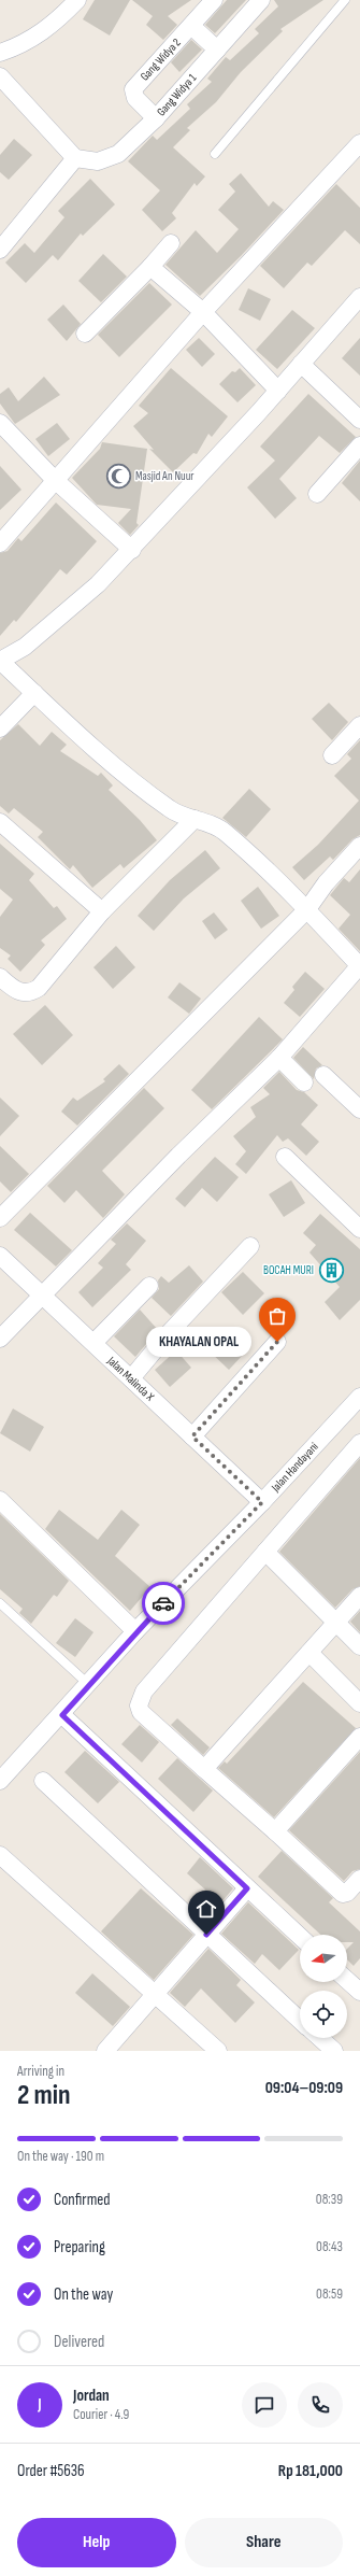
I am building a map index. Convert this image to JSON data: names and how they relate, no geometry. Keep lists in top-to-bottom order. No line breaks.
{"streets":{"street":["Gang Widya 2","Gang Widya 1","Jalan Malinda X","Jalan Handayani"]},"crossings":[["Gang Widya 2","Gang Widya 1"],["Jalan Malinda X","Jalan Handayani"]],"places":{"mosque":["Masjid An Nuur"],"building":["BOCAH MURI"],"other":["KHAYALAN OPAL"]},"north":"left","page":{"bubble":"KHAYALAN OPAL","heading":["2 min","Arriving in","09:04–09:09"],"panel":["Jordan","Courier · 4.9","Order #5636","Rp 181,000"],"bar":"On the way · 190 m","list":[["Confirmed","08:39"],["Preparing","08:43"],["On the way","08:59"],"Delivered"],"round":"J","buttons":["Help","Share"]}}
